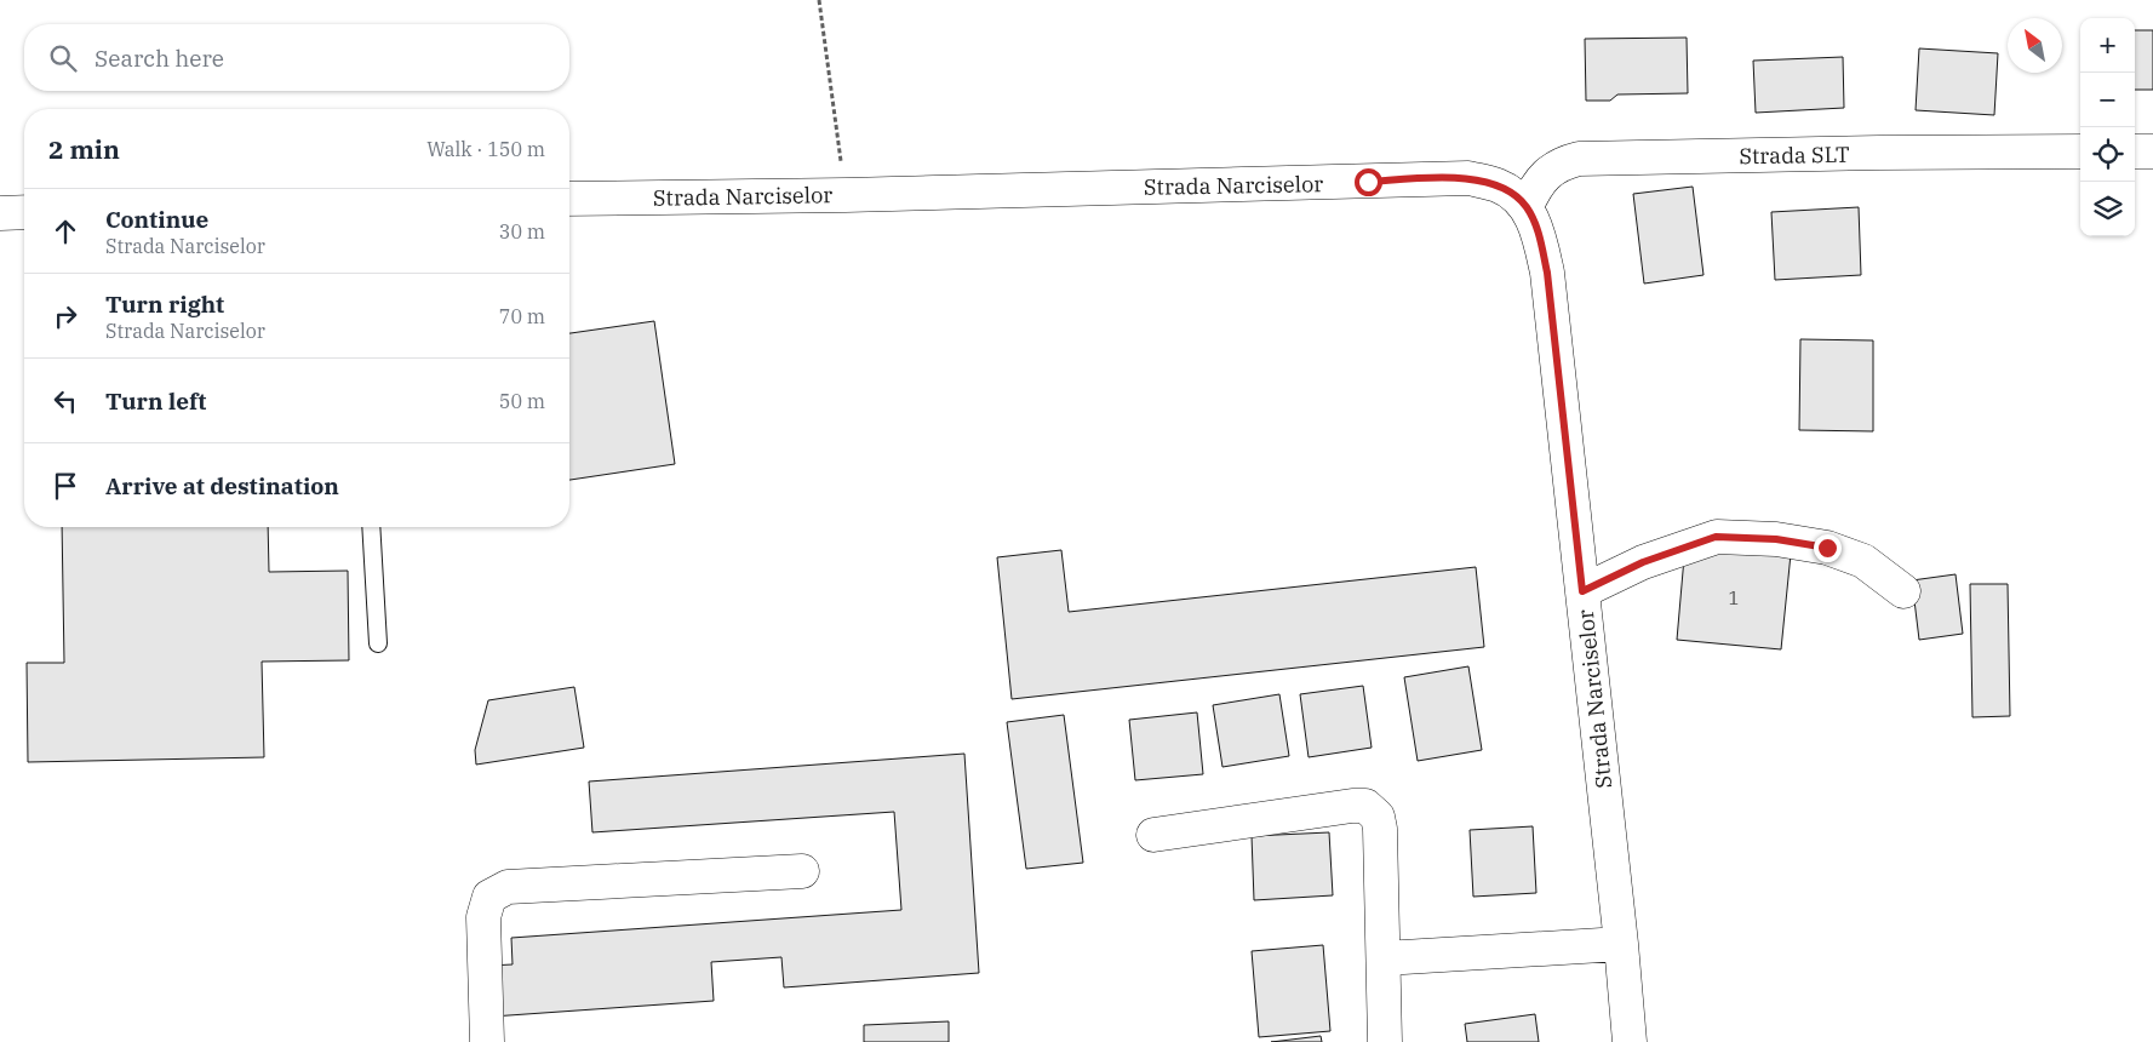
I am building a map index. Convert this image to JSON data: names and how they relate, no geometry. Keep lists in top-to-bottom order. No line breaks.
{"streets":{"street":["Strada SLT","Strada Narciselor"]},"crossings":[["Strada SLT","Strada Narciselor"]],"house_numbers":["1"],"north":"top left","page":{"map_buttons":["+","−"],"search":"Search here","heading":["2 min","Walk · 150 m"],"list":[["Continue","Strada Narciselor","30 m"],["Turn right","Strada Narciselor","70 m"],["Turn left","50 m"],"Arrive at destination"]}}
